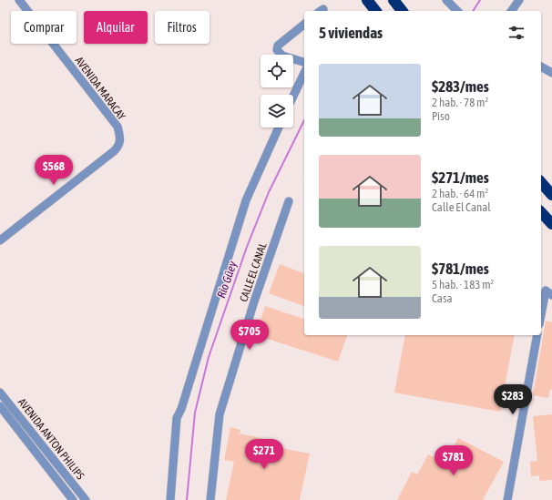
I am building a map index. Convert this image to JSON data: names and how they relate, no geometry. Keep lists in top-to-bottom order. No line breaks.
{"streets":{"street":["AVENIDA MARACAY","CALLE EL CANAL","AVENIDA ANTON PHILIPS"]},"water":["Río Güey"],"page":{"chip":["Comprar","Alquilar","Filtros"],"heading":"5 viviendas","list":[{"name":"$283/mes","note":"2 hab. · 78 m² · Piso"},{"name":"$271/mes","note":"2 hab. · 64 m² · Calle El Canal"},{"name":"$781/mes","note":"5 hab. · 183 m² · Casa"}],"price":["$568","$705","$283","$271","$781"]}}
